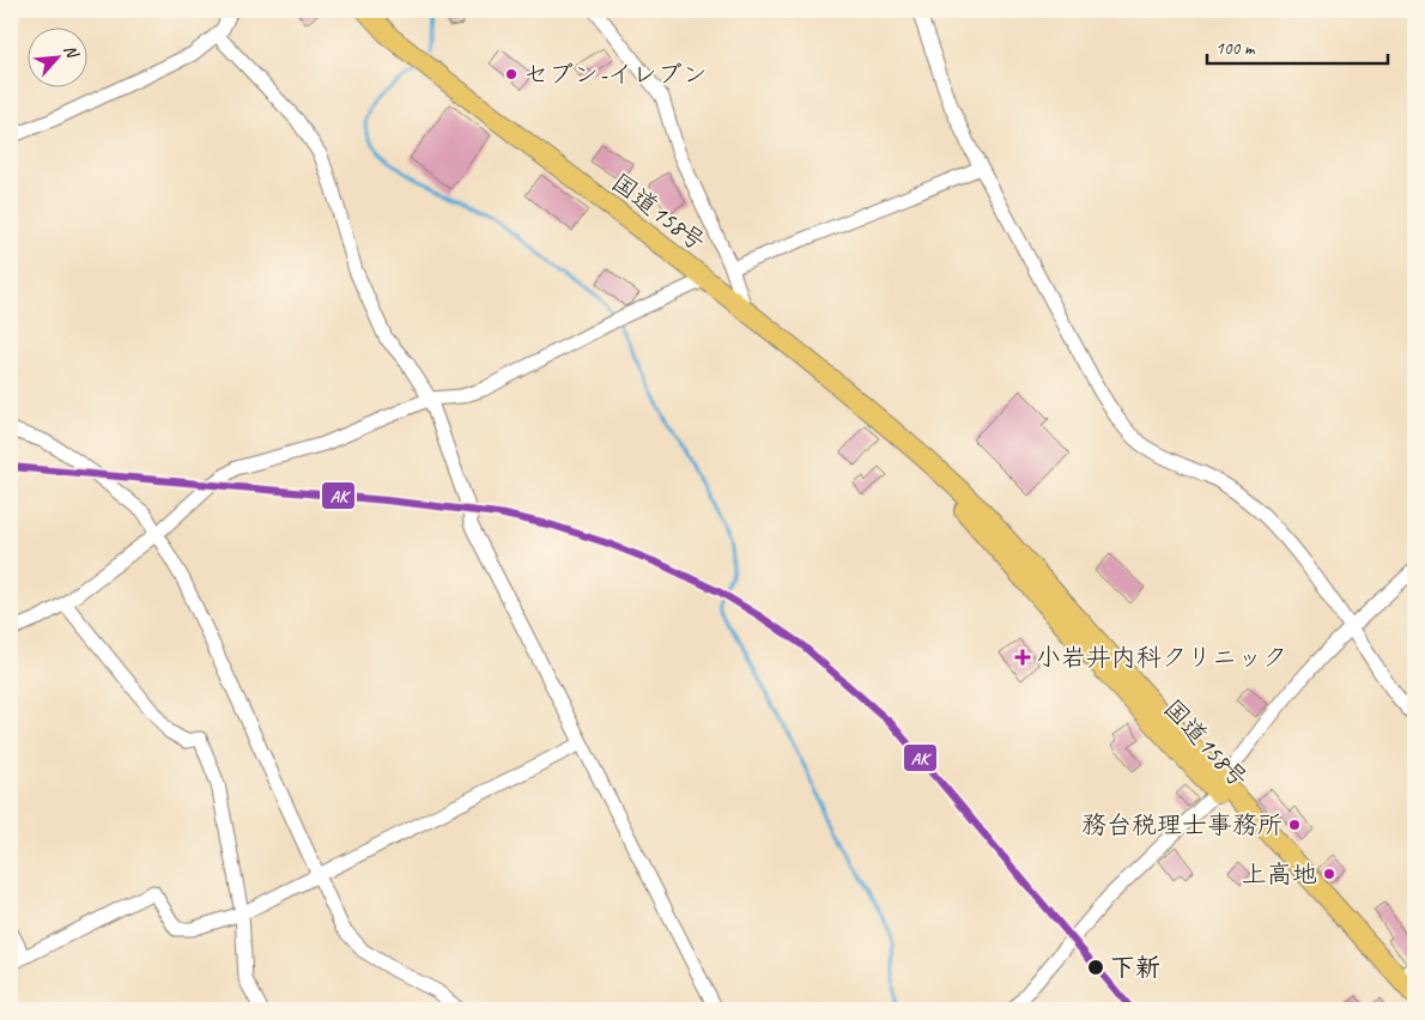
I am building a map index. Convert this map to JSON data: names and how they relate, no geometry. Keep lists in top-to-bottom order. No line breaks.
{"streets":{"highway":["国道158号"]},"places":{"other":["セブン-イレブン","務台税理士事務所","上高地","下新"],"health":["小岩井内科クリニック"]},"lines":["transit line AK"],"scale_bar":"100 m","north":"top right"}
